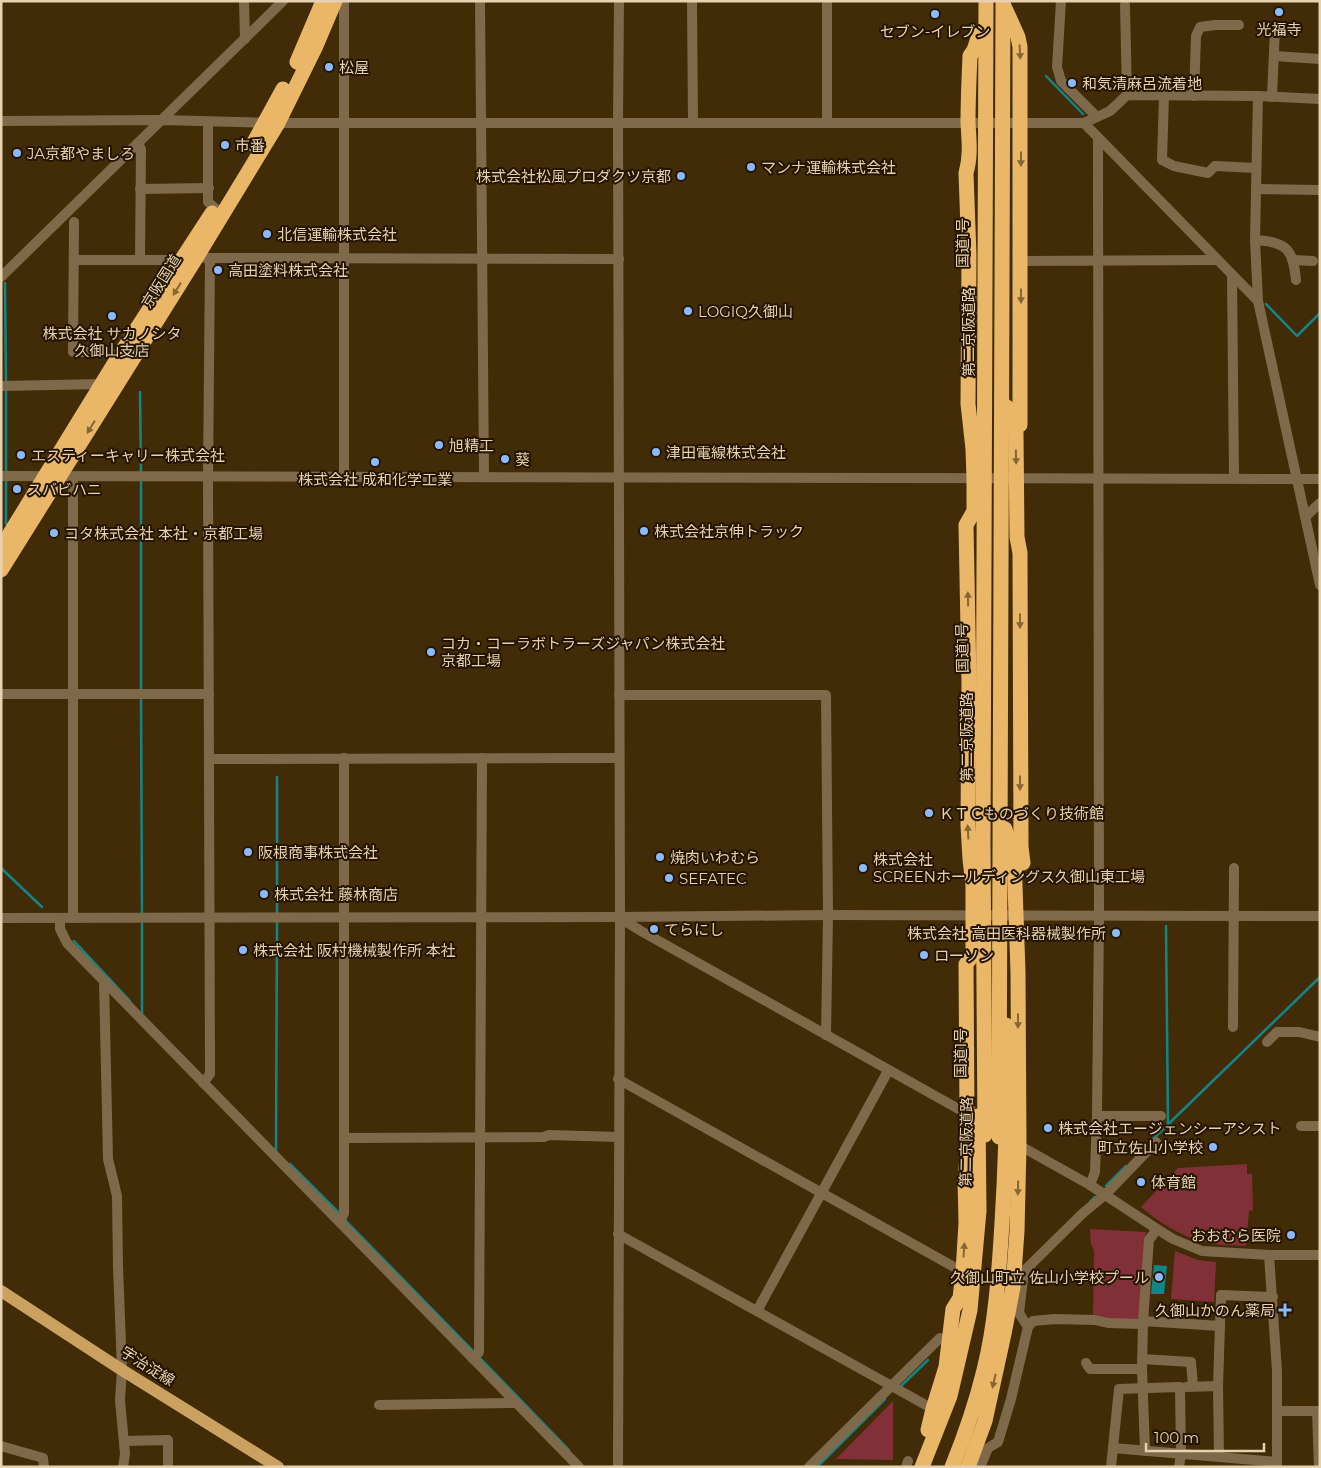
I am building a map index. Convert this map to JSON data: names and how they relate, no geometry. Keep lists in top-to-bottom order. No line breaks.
{"streets":{"highway":["国道1号","京阪国道","第二京阪道路"],"main road":["宇治淀線"]},"places":{"other":["光福寺","セブン-イレブン","松屋","和気清麻呂流着地","市番","JA京都やましろ","マンナ運輸株式会社","株式会社松風プロダクツ京都","北信運輸株式会社","高田塗料株式会社","LOGIQ久御山","株式会社 サカノシタ 久御山支店","旭精工","津田電線株式会社","エスティーキャリー株式会社","葵","株式会社 成和化学工業","スバビハニ","株式会社京伸トラック","コタ株式会社 本社・京都工場","コカ・コーラボトラーズジャパン株式会社 京都工場","ＫＴＣものづくり技術館","阪根商事株式会社","焼肉いわむら","株式会社 SCREENホールディングス久御山東工場","SEFATEC","株式会社 藤林商店","てらにし","株式会社 高田医科器械製作所","株式会社 阪村機械製作所 本社","ローソン","株式会社エージェンシーアシスト","町立佐山小学校","体育館","おおむら医院","久御山町立 佐山小学校プール"],"health":["久御山かのん薬局"]},"scale_bar":"100 m"}
